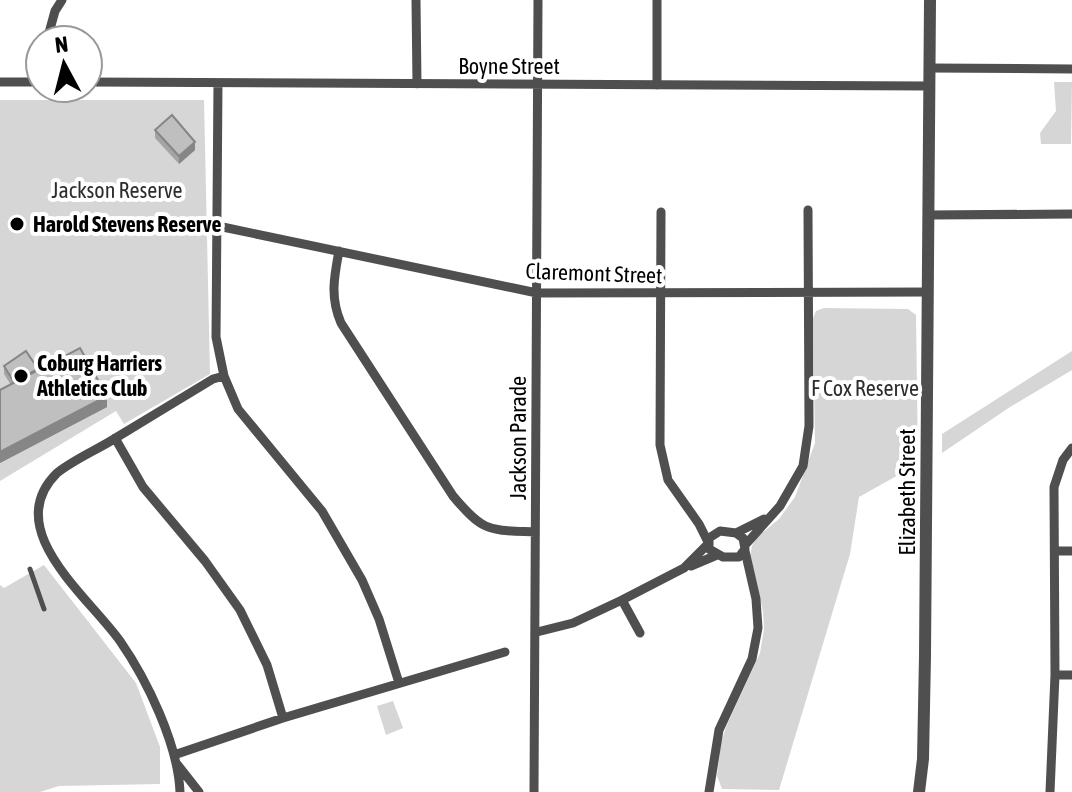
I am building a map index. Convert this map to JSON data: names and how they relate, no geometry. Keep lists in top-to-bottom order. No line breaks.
{"streets":{"street":["Boyne Street","Claremont Street","Jackson Parade","Elizabeth Street"]},"crossings":[["Boyne Street","Jackson Parade"],["Boyne Street","Elizabeth Street"],["Claremont Street","Jackson Parade"],["Claremont Street","Elizabeth Street"]],"parks":["Jackson Reserve","F Cox Reserve"],"places":["Harold Stevens Reserve","Coburg Harriers Athletics Club"],"north":"top"}
